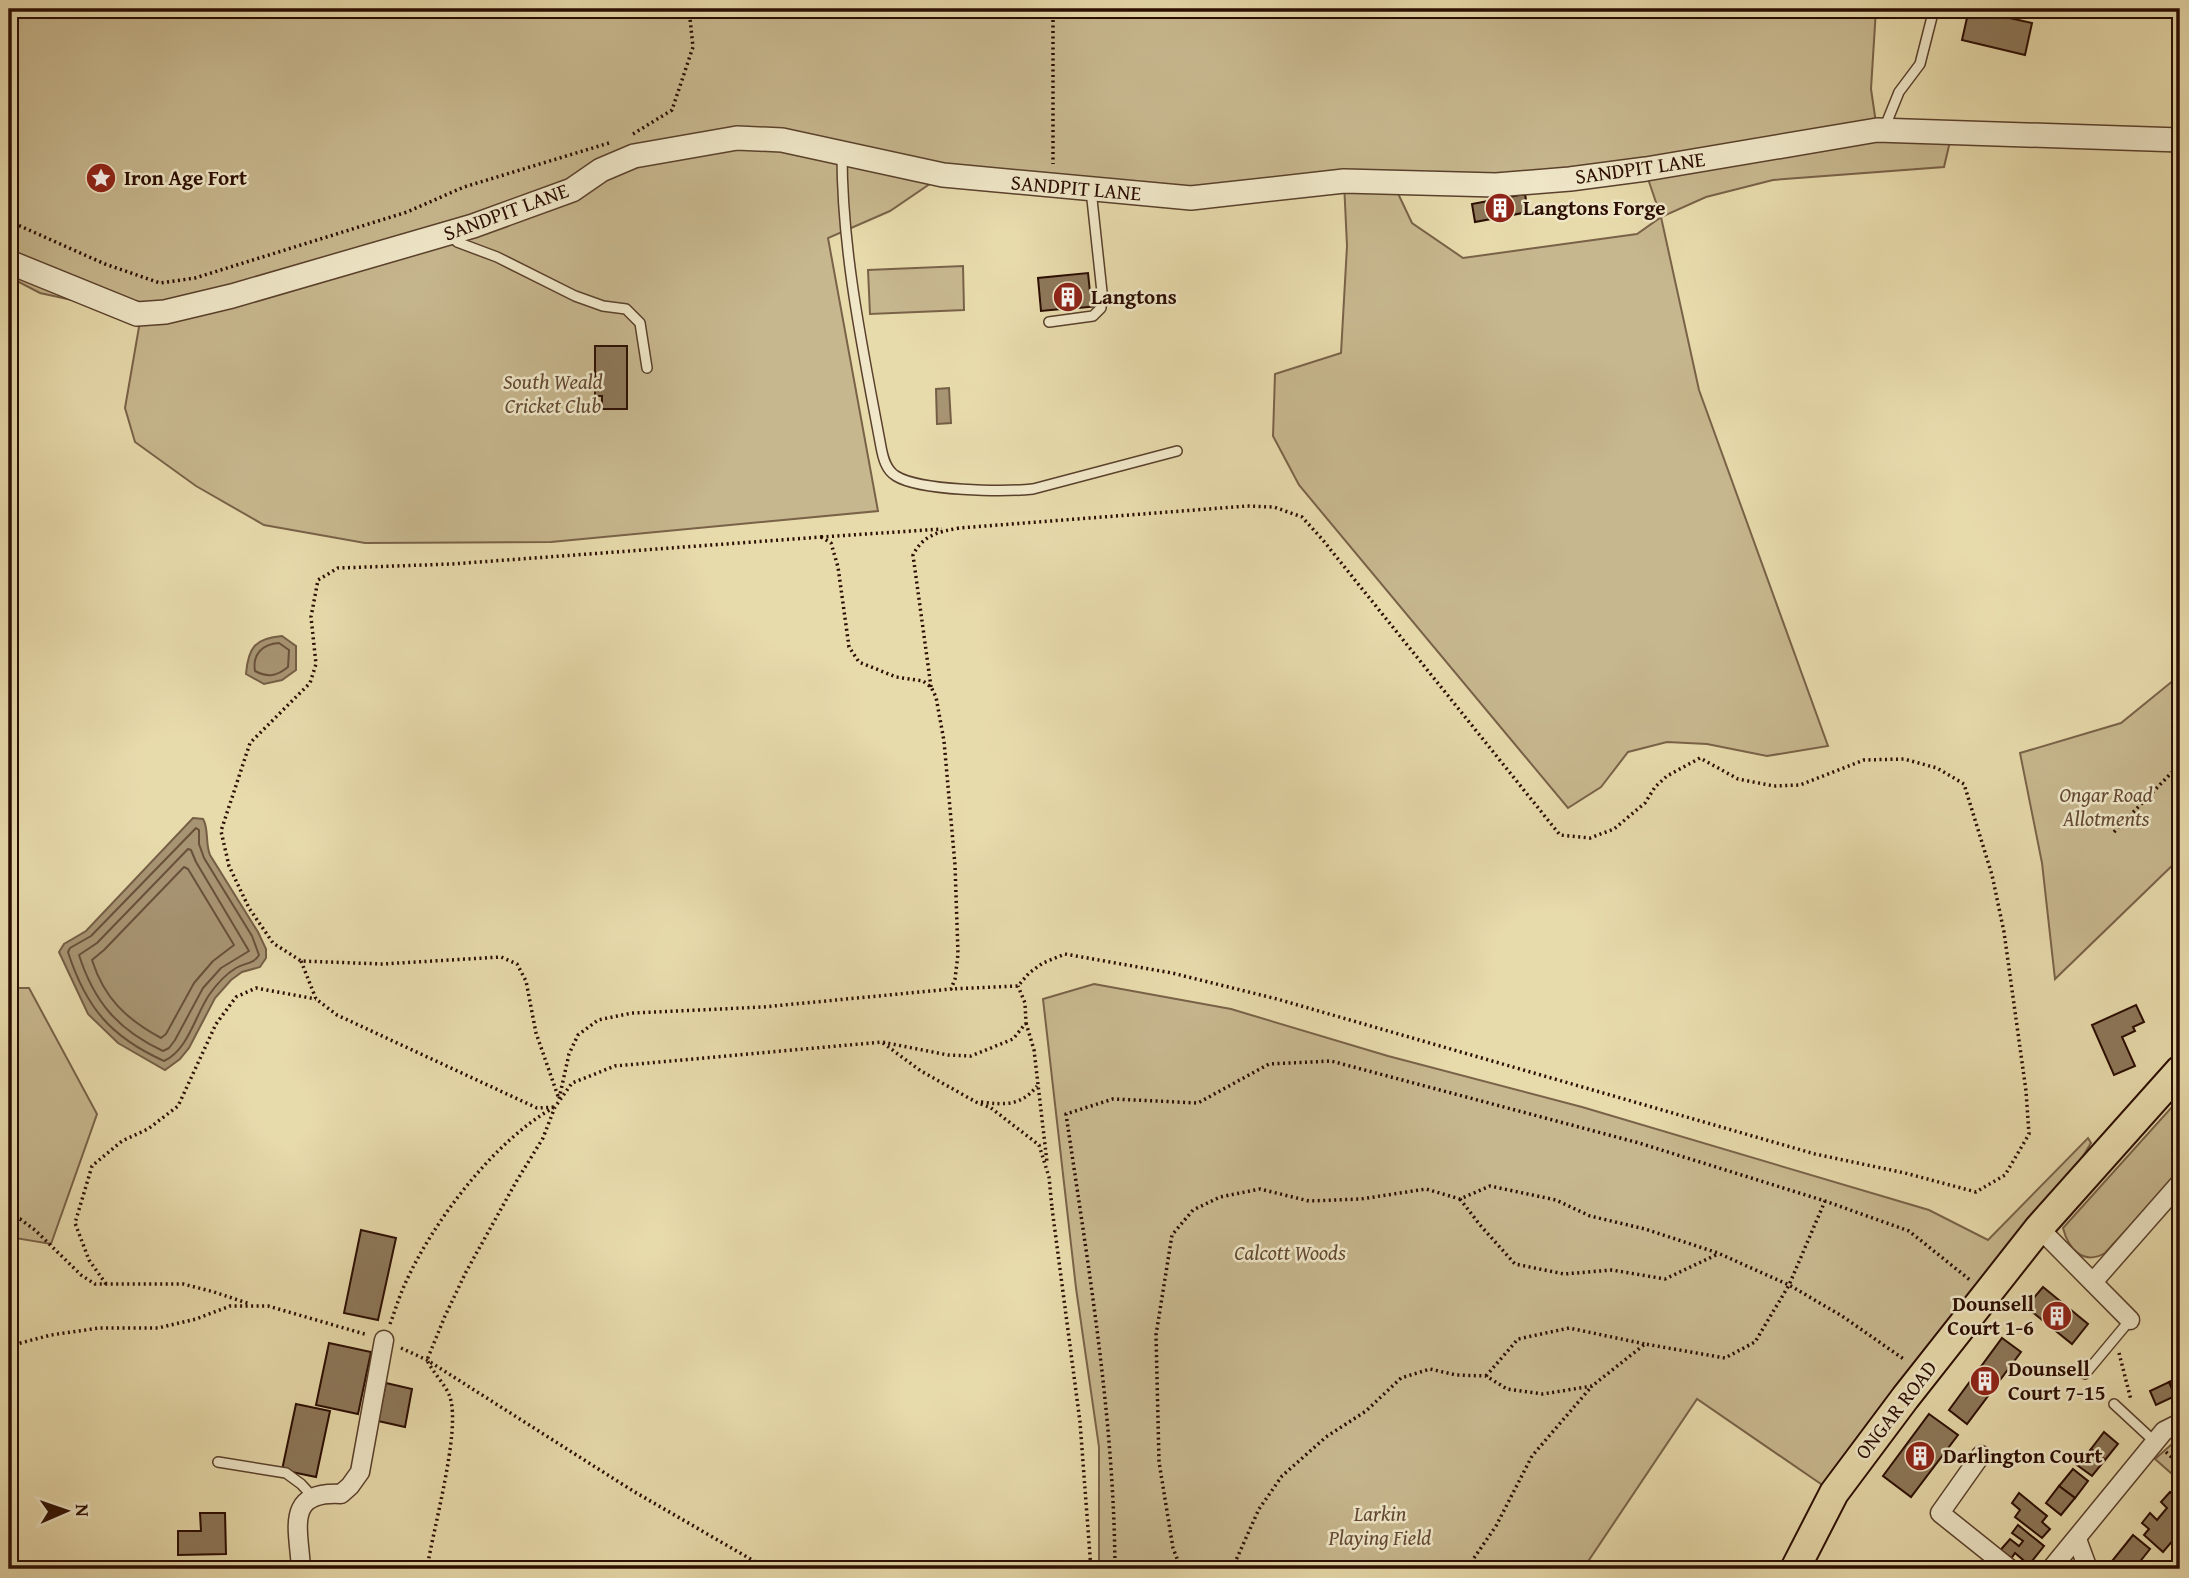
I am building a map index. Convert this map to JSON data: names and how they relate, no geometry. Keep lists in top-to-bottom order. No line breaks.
{"streets":{"main road":["ONGAR ROAD"],"street":["SANDPIT LANE"]},"parks":["South Weald Cricket Club","Ongar Road Allotments","Calcott Woods","Larkin Playing Field"],"places":{"place":["Iron Age Fort"],"building":["Langtons Forge","Langtons","Dounsell Court 1-6","Dounsell Court 7-15","Darlington Court"]},"north":"right"}
